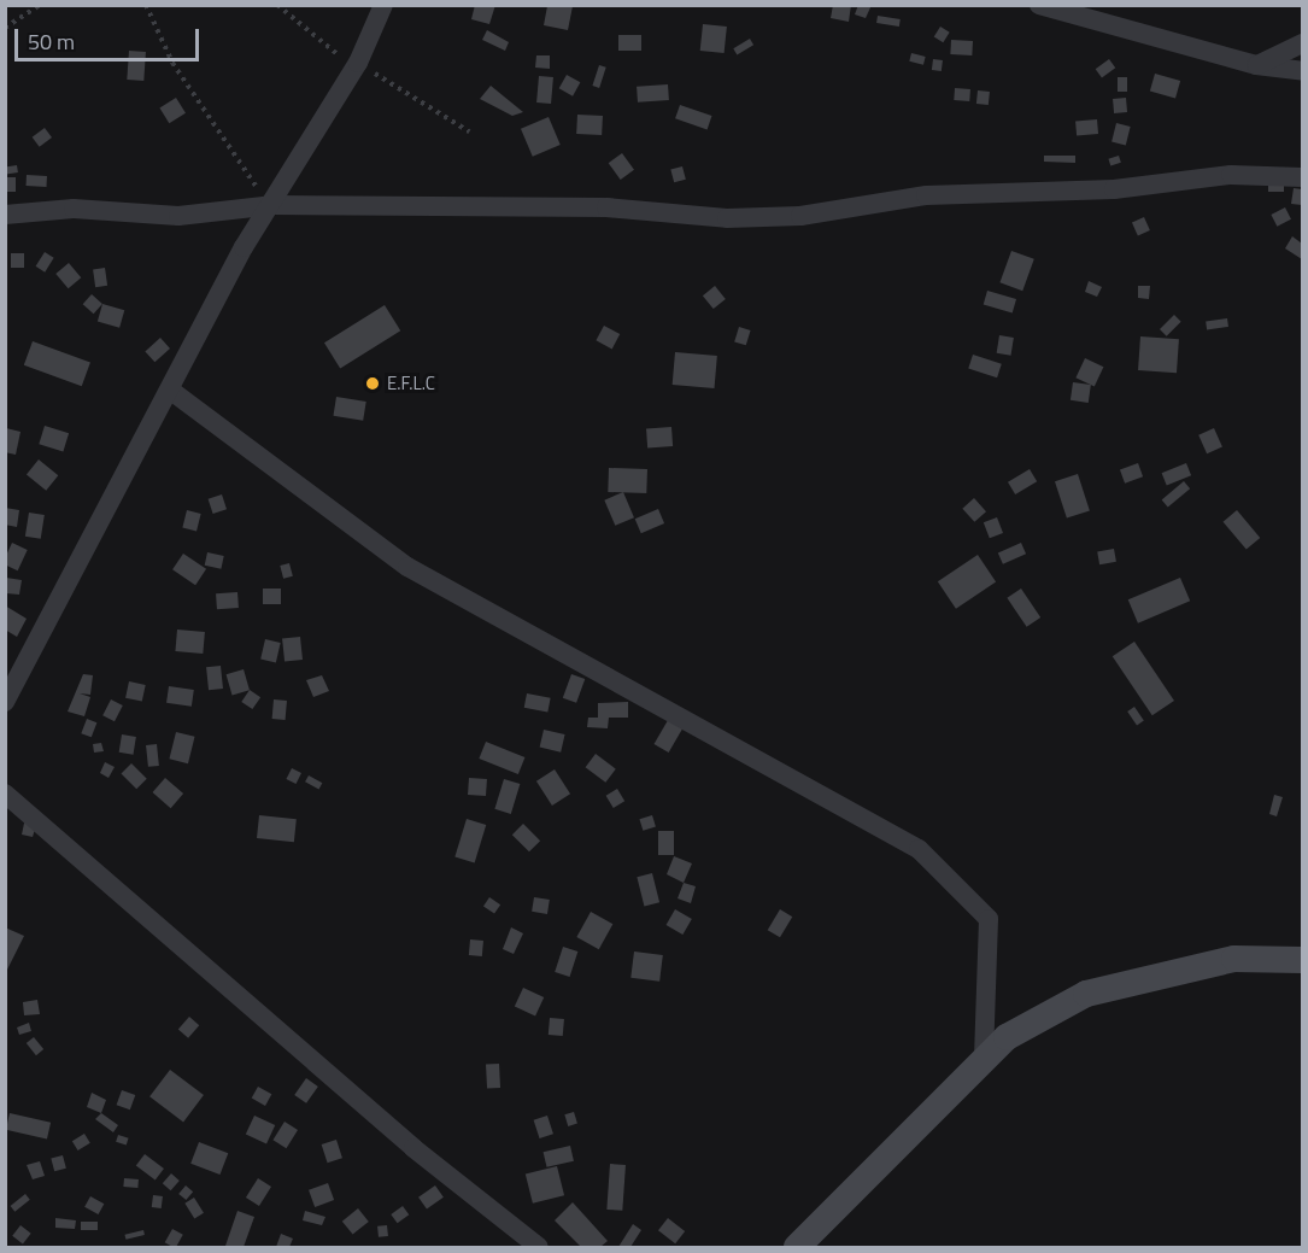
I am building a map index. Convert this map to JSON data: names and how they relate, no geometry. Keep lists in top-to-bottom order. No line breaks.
{"places":["E.F.L.C"],"scale_bar":"50 m"}
